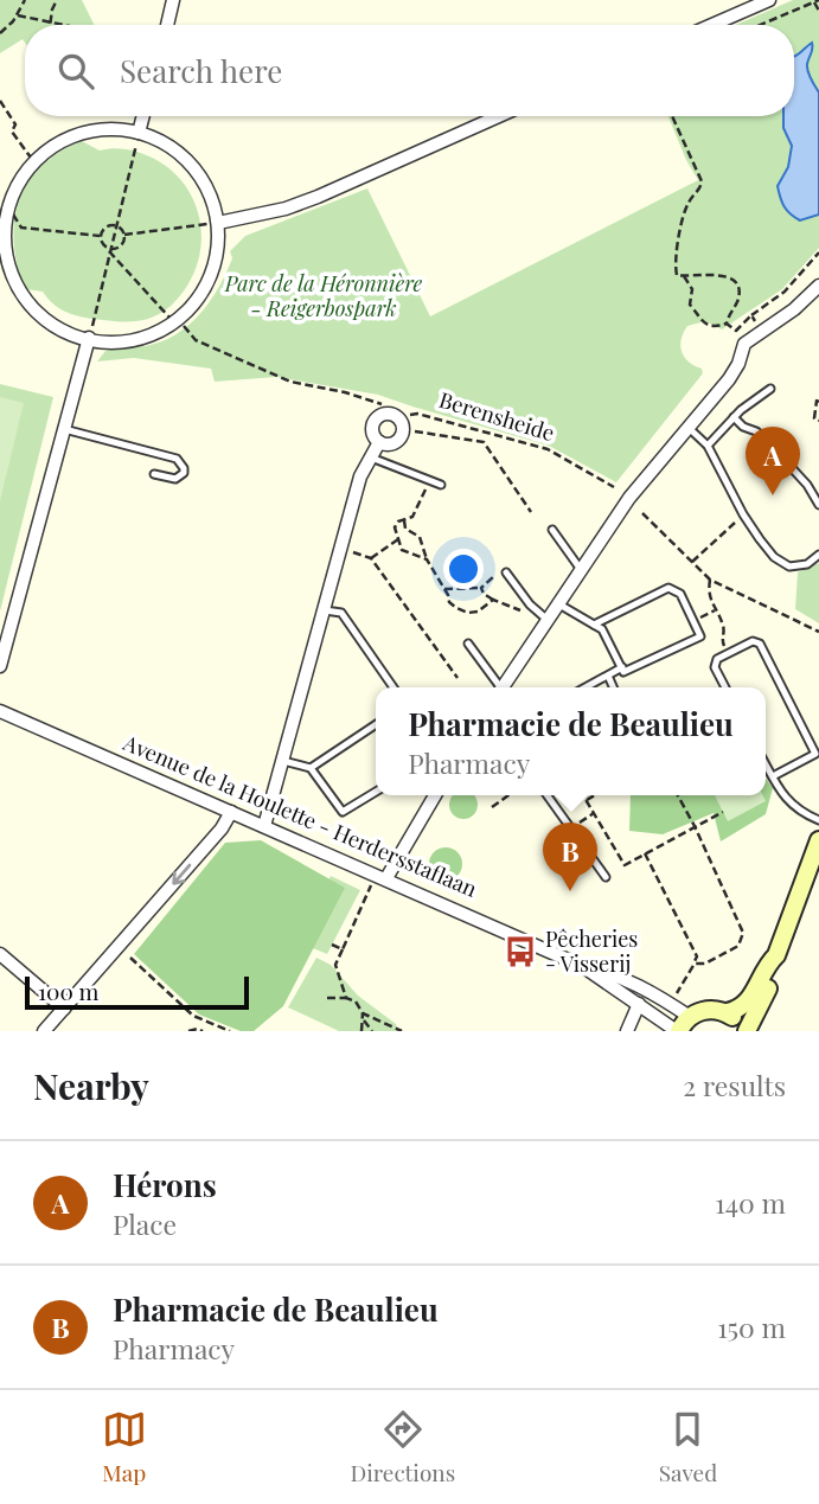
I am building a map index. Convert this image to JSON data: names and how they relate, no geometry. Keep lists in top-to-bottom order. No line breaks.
{"streets":{"street":["Avenue de la Houlette - Herdersstaflaan"],"path":["Berensheide"]},"parks":["Parc de la Héronnière - Reigerbospark"],"places":{"bus stop":["Pêcheries - Visserij"]},"scale_bar":"100 m","page":{"search":"Search here","pins":["A","B"],"popup":["Pharmacie de Beaulieu","Pharmacy"],"scale":"100 m","heading":["Nearby","2 results"],"list":[{"mark":"A","name":"Hérons","note":"Place","value":"140 m"},{"mark":"B","name":"Pharmacie de Beaulieu","note":"Pharmacy","value":"150 m"}],"nav":["Map","Directions","Saved"]}}
